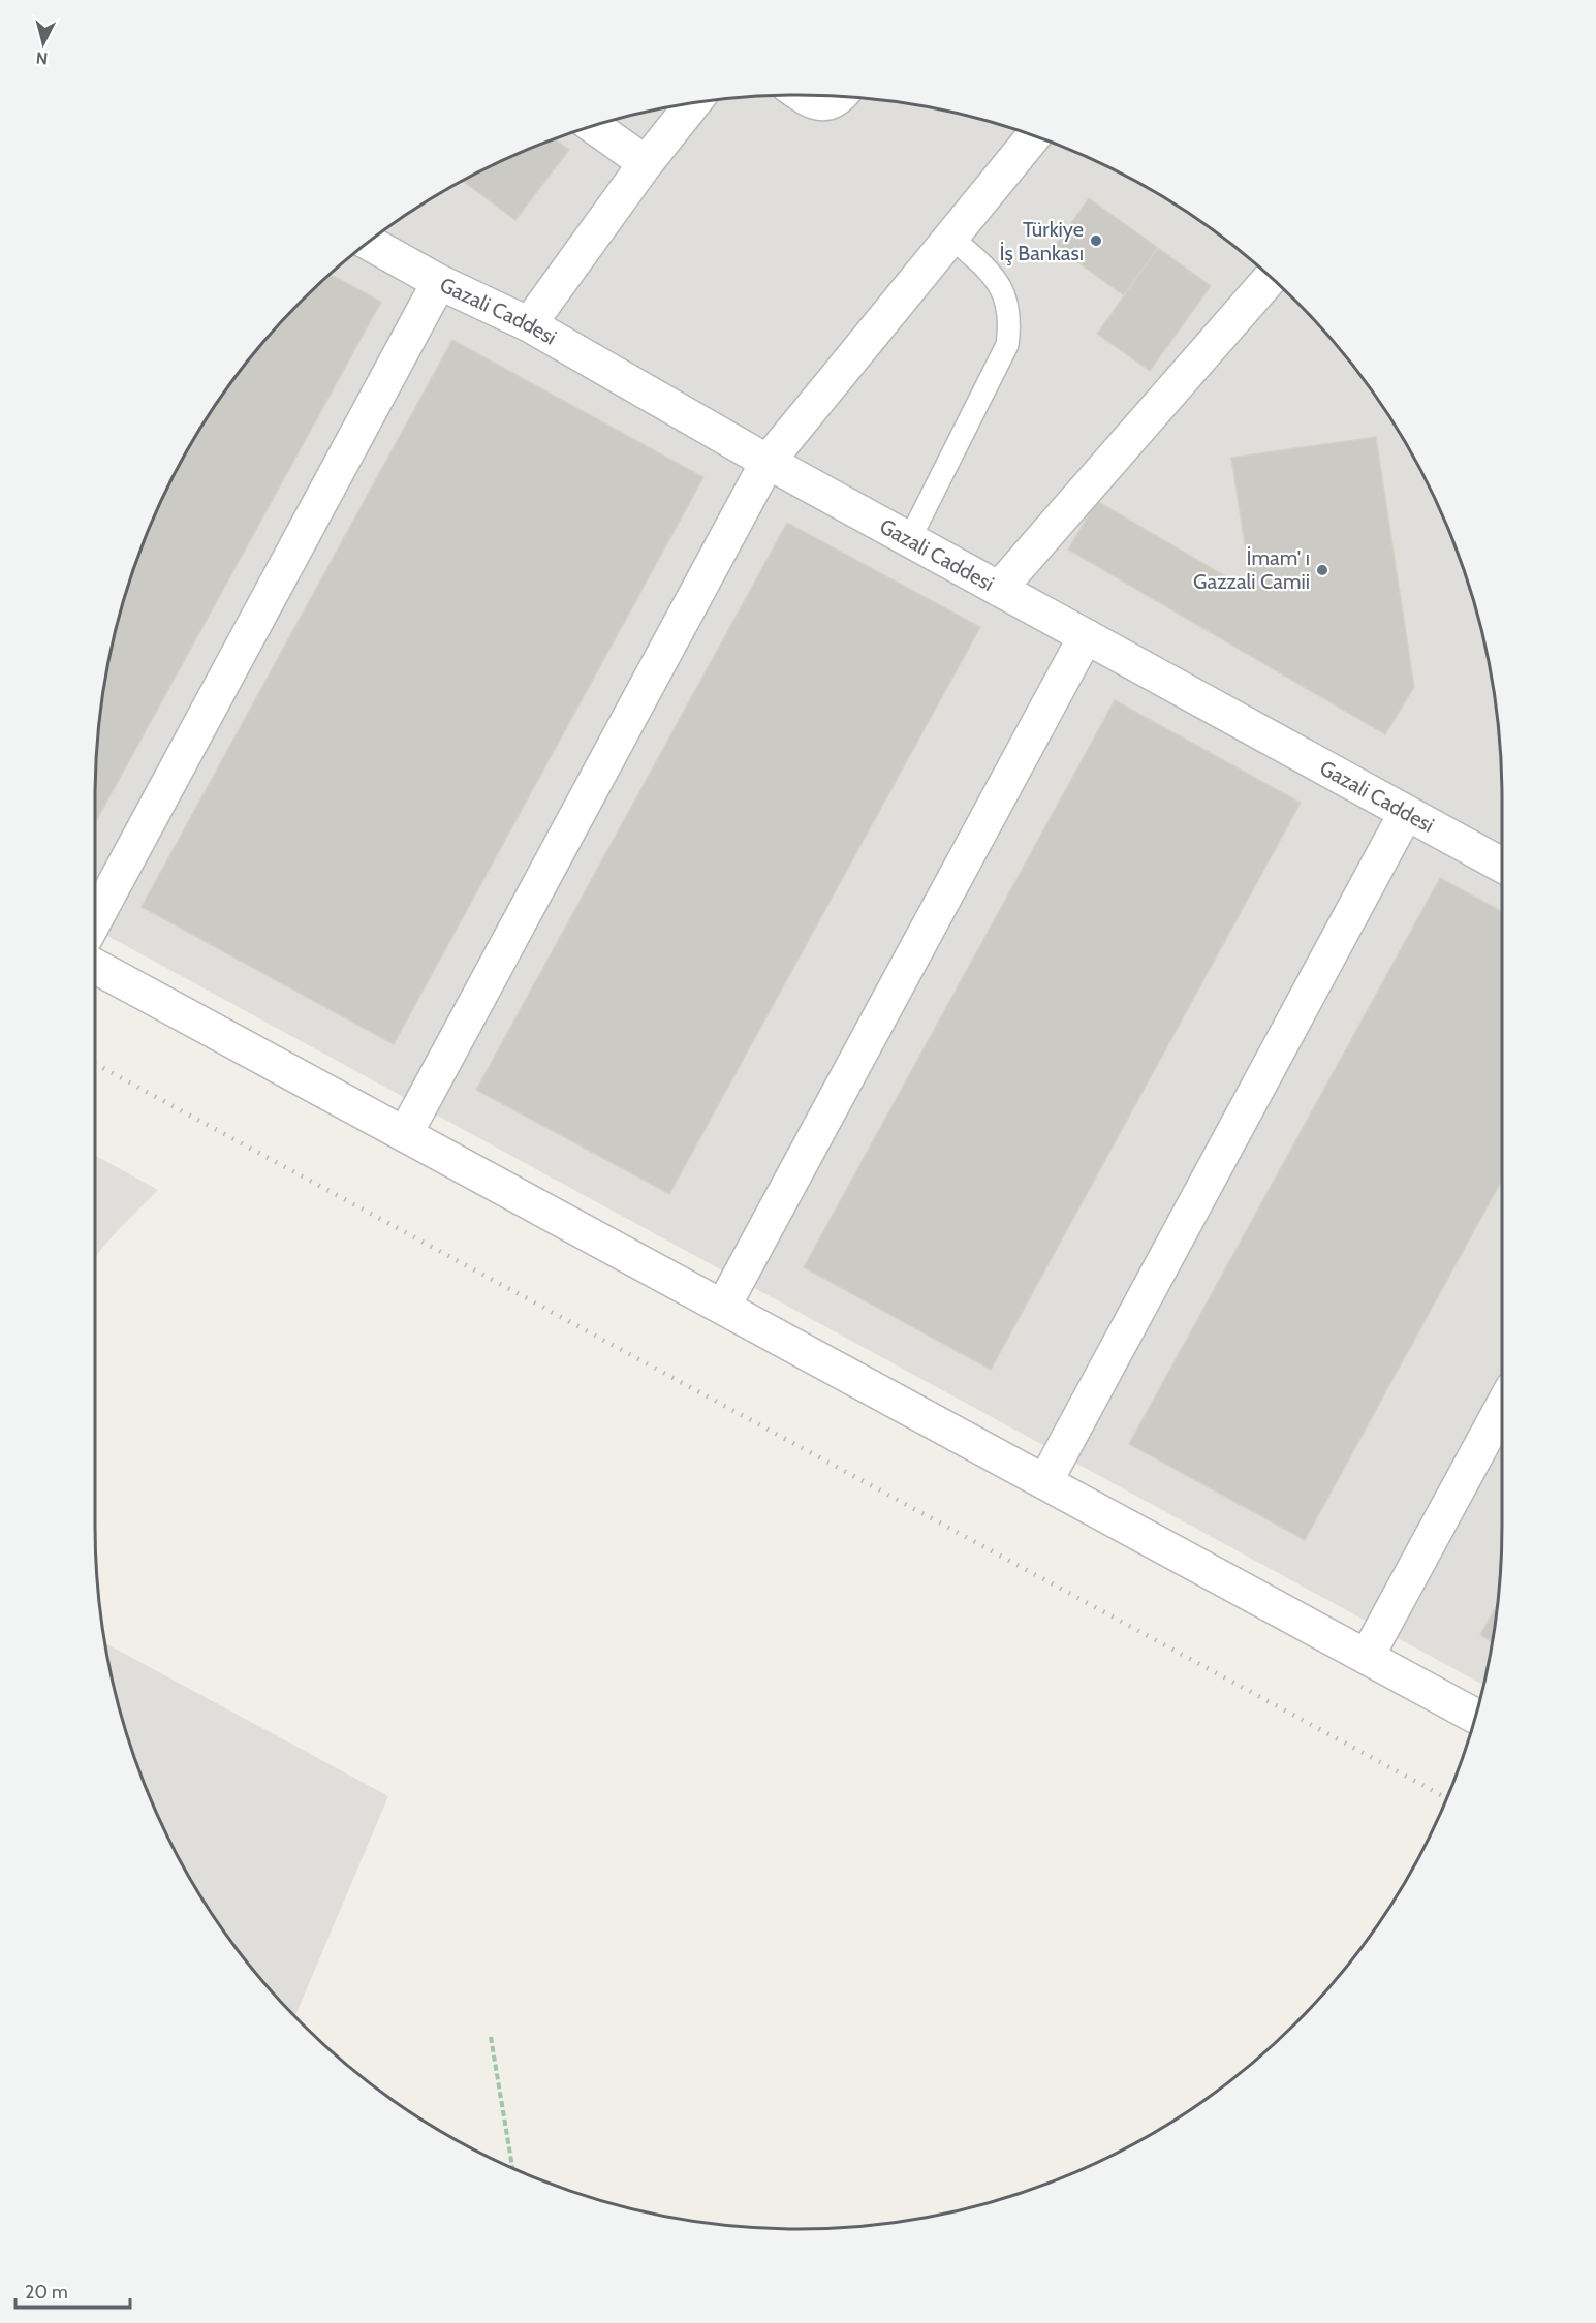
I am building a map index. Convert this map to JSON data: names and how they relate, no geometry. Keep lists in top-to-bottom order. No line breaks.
{"streets":{"street":["Gazali Caddesi"]},"places":["Türkiye İş Bankası","İmam' ı Gazzali Camii"],"scale_bar":"20 m","north":"bottom"}
